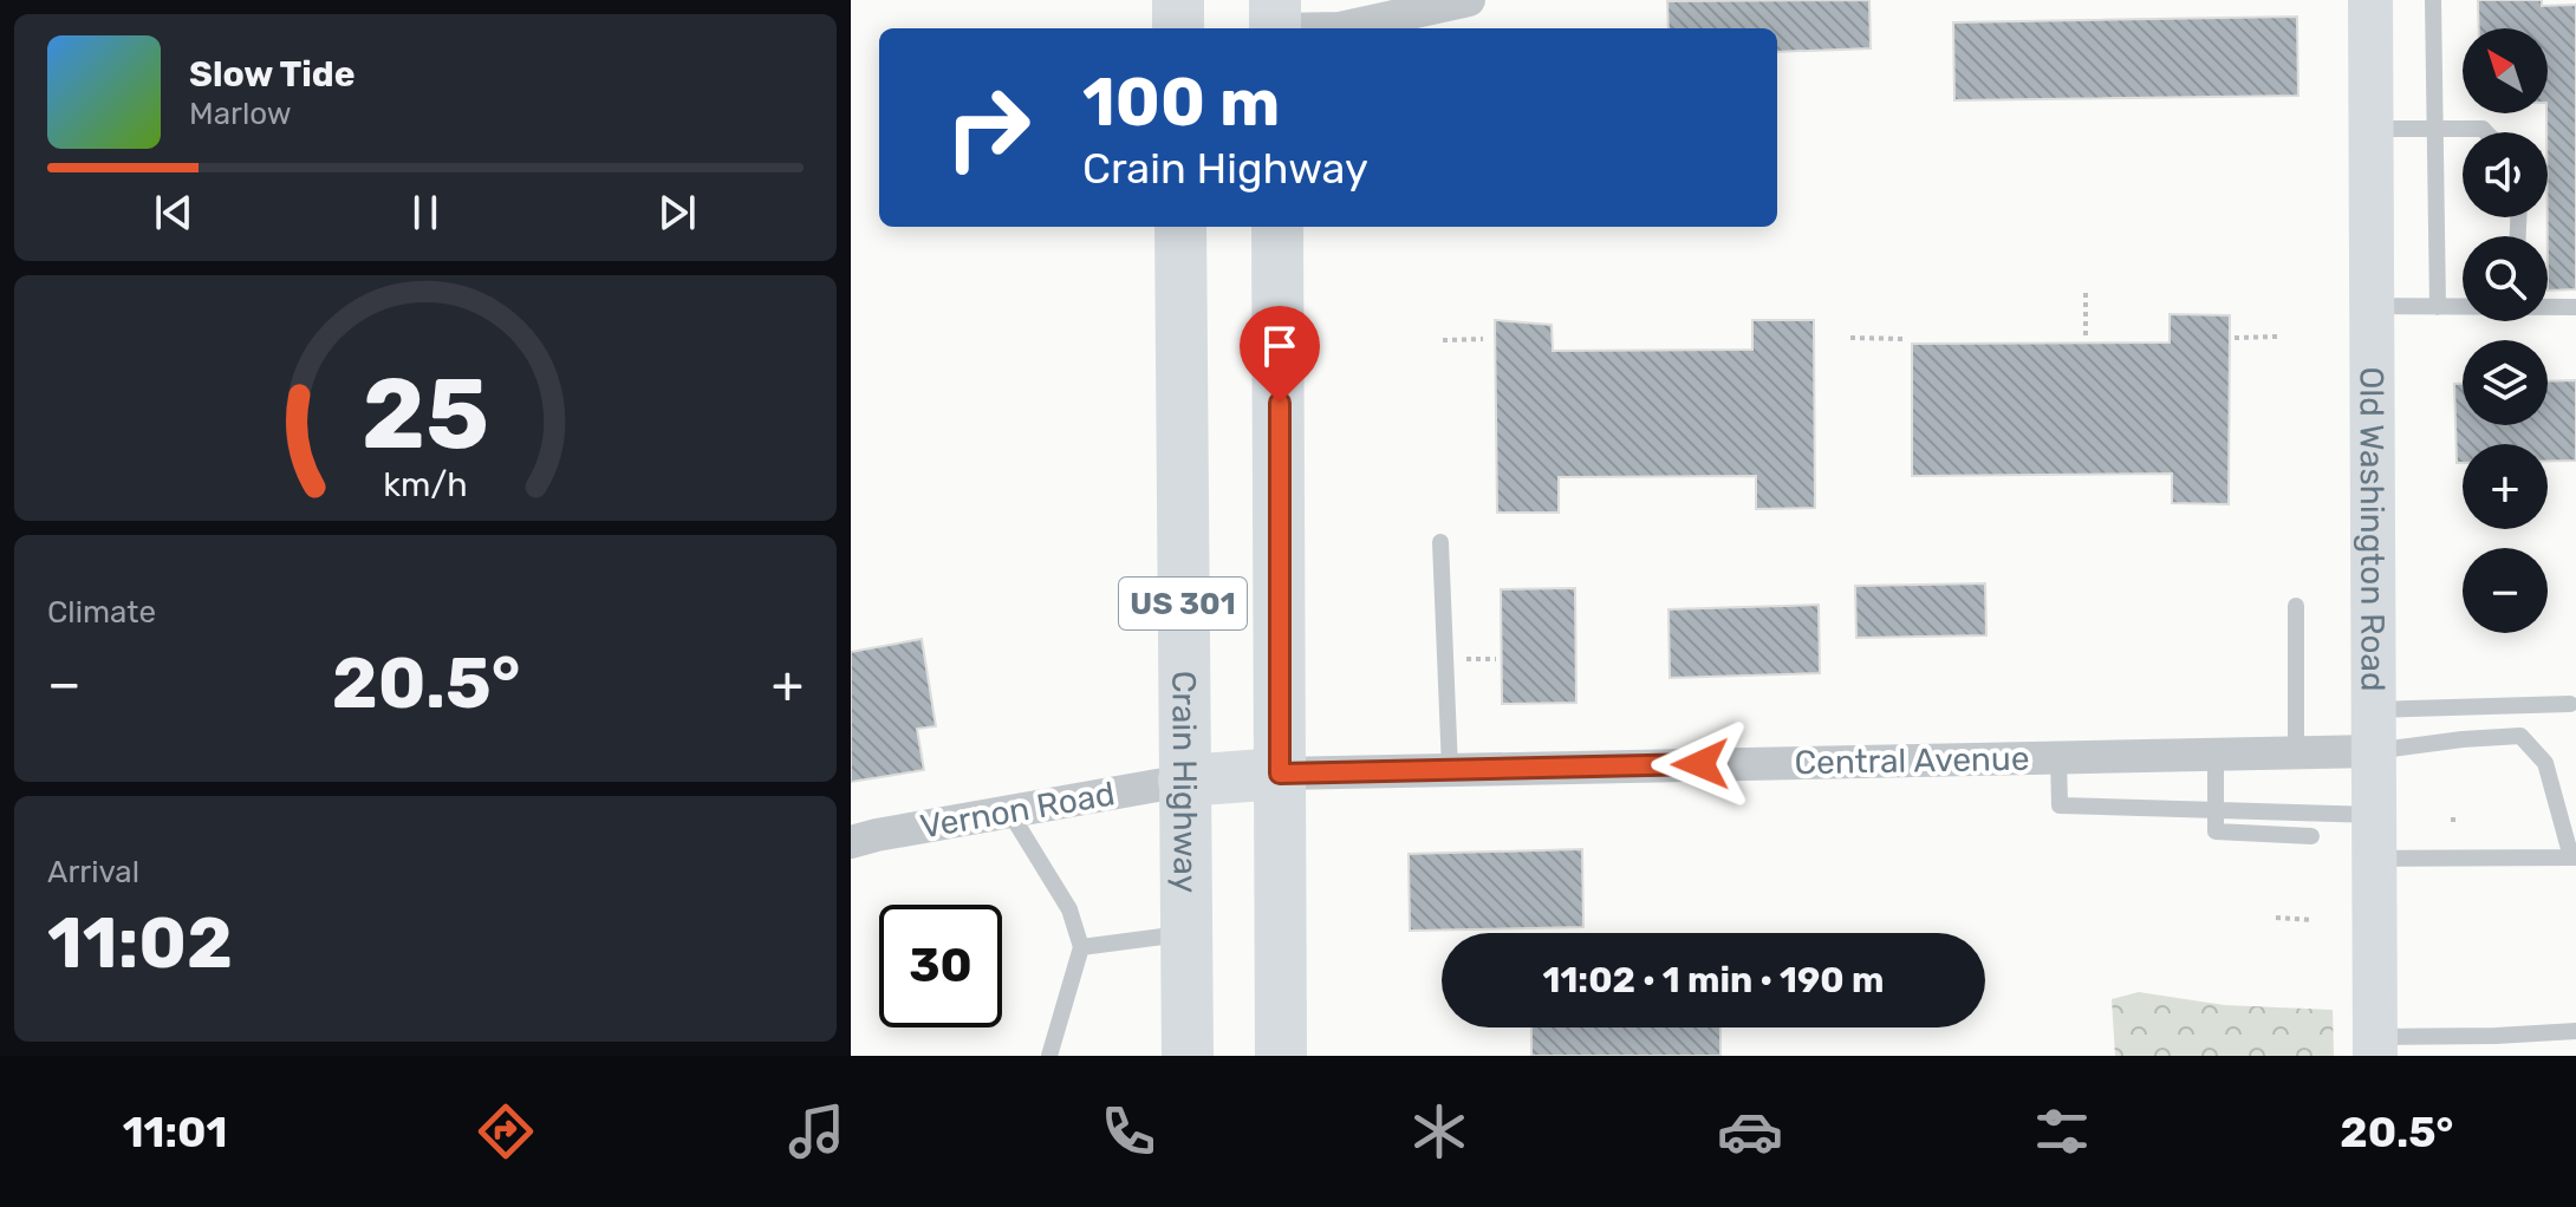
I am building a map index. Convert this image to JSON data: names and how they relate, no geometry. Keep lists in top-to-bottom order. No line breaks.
{"streets":{"highway":["US 301","Crain Highway"],"main road":["Old Washington Road"],"street":["Central Avenue","Vernon Road"]},"crossings":[["Old Washington Road","Central Avenue"],["US 301","Central Avenue"],["Crain Highway","Vernon Road"]],"north":"top left","page":{"map_buttons":["+","−"],"turn":["100 m","Crain Highway"],"song":["Slow Tide","Marlow"],"tile":["Climate",["Arrival","11:02"]],"heat":["−","20.5°","+"],"limit":"30","trip":"11:02 · 1 min · 190 m","tabs":["11:01","20.5°"],"gauge":["25","km/h"]}}
